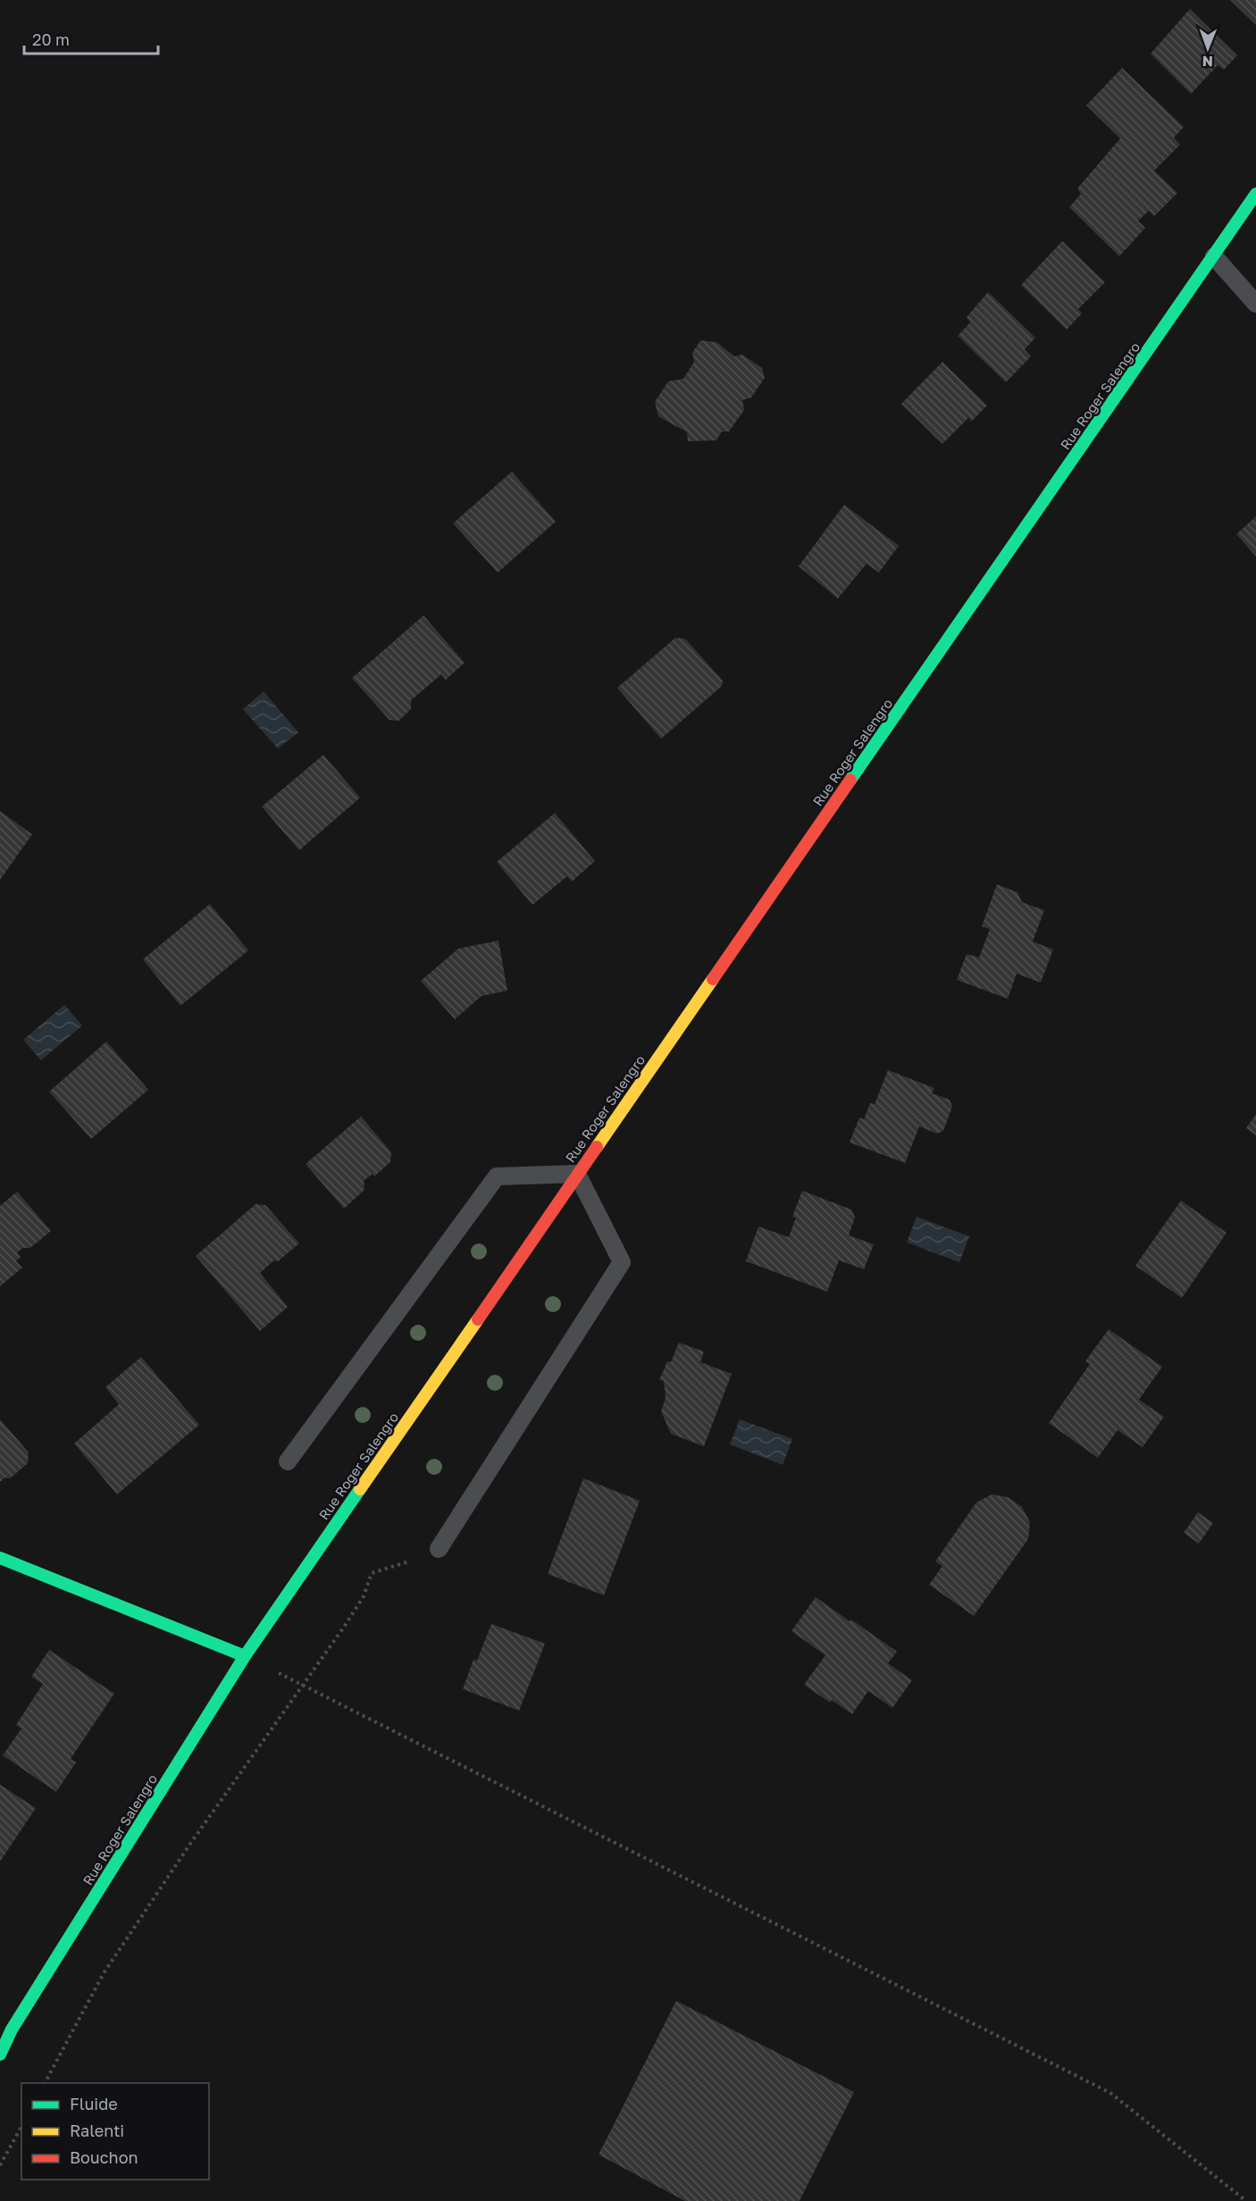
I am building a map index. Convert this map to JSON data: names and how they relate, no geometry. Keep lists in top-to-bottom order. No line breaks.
{"streets":{"street":["Rue Roger Salengro"]},"legend":["Fluide","Ralenti","Bouchon"],"scale_bar":"20 m","north":"bottom"}
